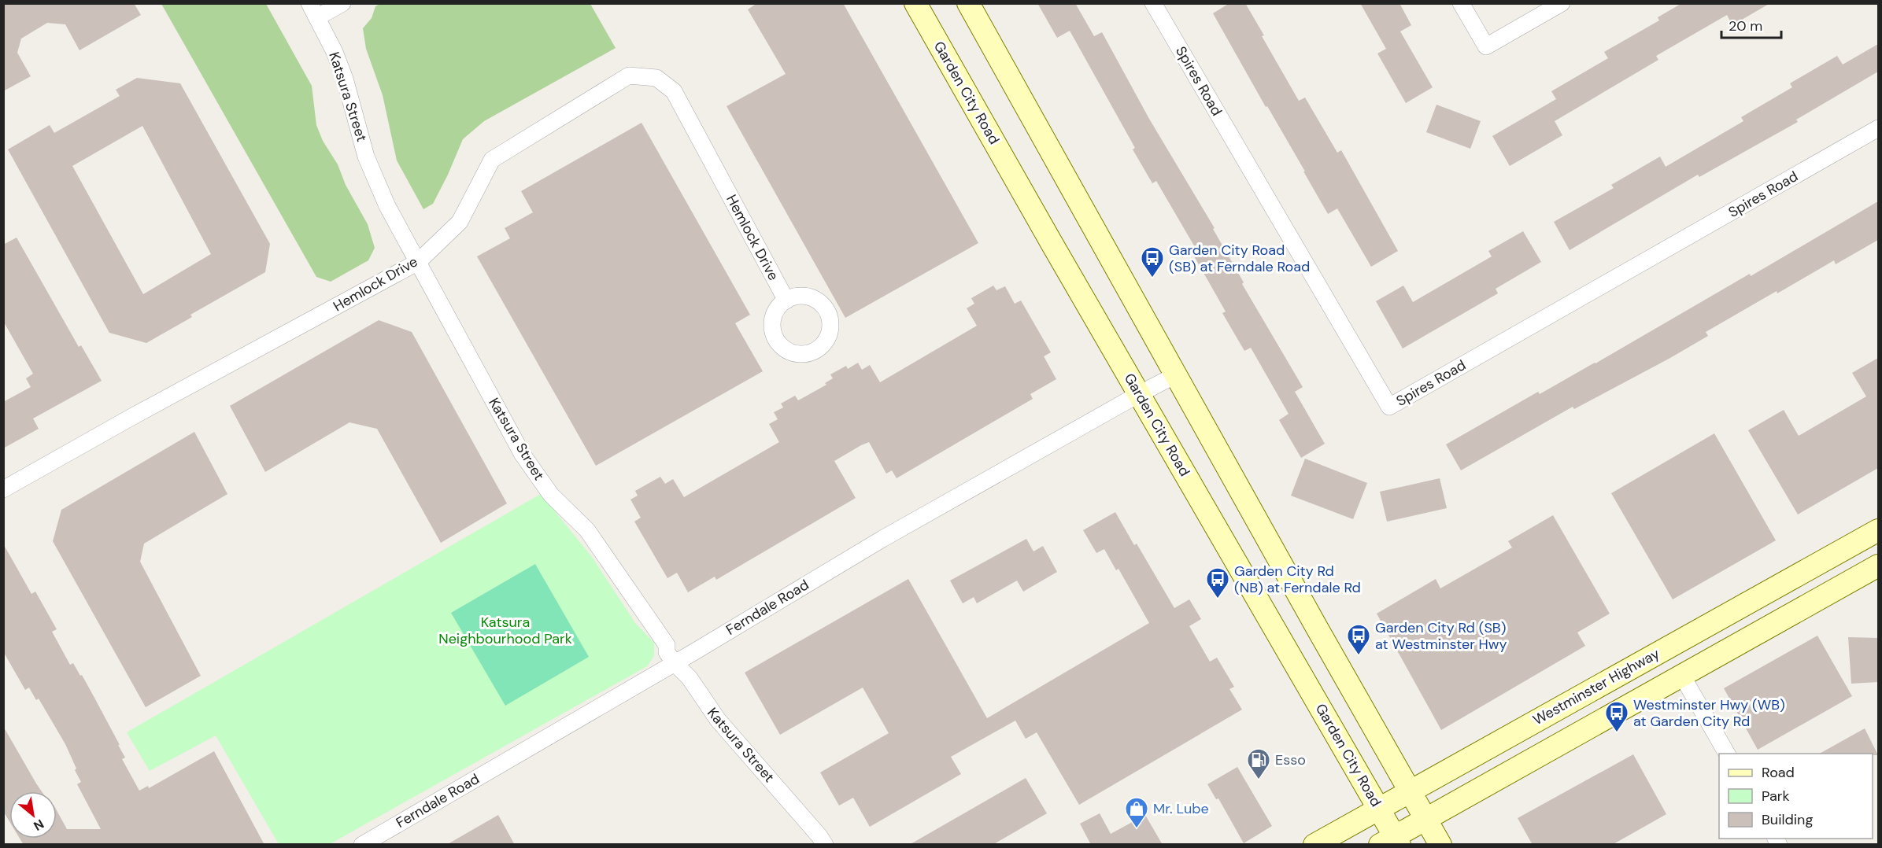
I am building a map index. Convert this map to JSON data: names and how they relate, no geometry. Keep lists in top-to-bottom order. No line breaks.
{"streets":{"main road":["Garden City Road","Westminster Highway"],"street":["Spires Road","Katsura Street","Hemlock Drive","Ferndale Road"]},"crossings":[["Garden City Road","Ferndale Road"],["Garden City Road","Westminster Highway"],["Katsura Street","Hemlock Drive"],["Katsura Street","Ferndale Road"]],"parks":["Katsura Neighbourhood Park"],"places":{"bus stop":["Garden City Road (SB) at Ferndale Road","Garden City Rd (NB) at Ferndale Rd","Garden City Rd (SB) at Westminster Hwy","Westminster Hwy (WB) at Garden City Rd"],"fuel station":["Esso"],"shop":["Mr. Lube"]},"legend":["Road","Park","Building"],"scale_bar":"20 m","north":"bottom right"}
